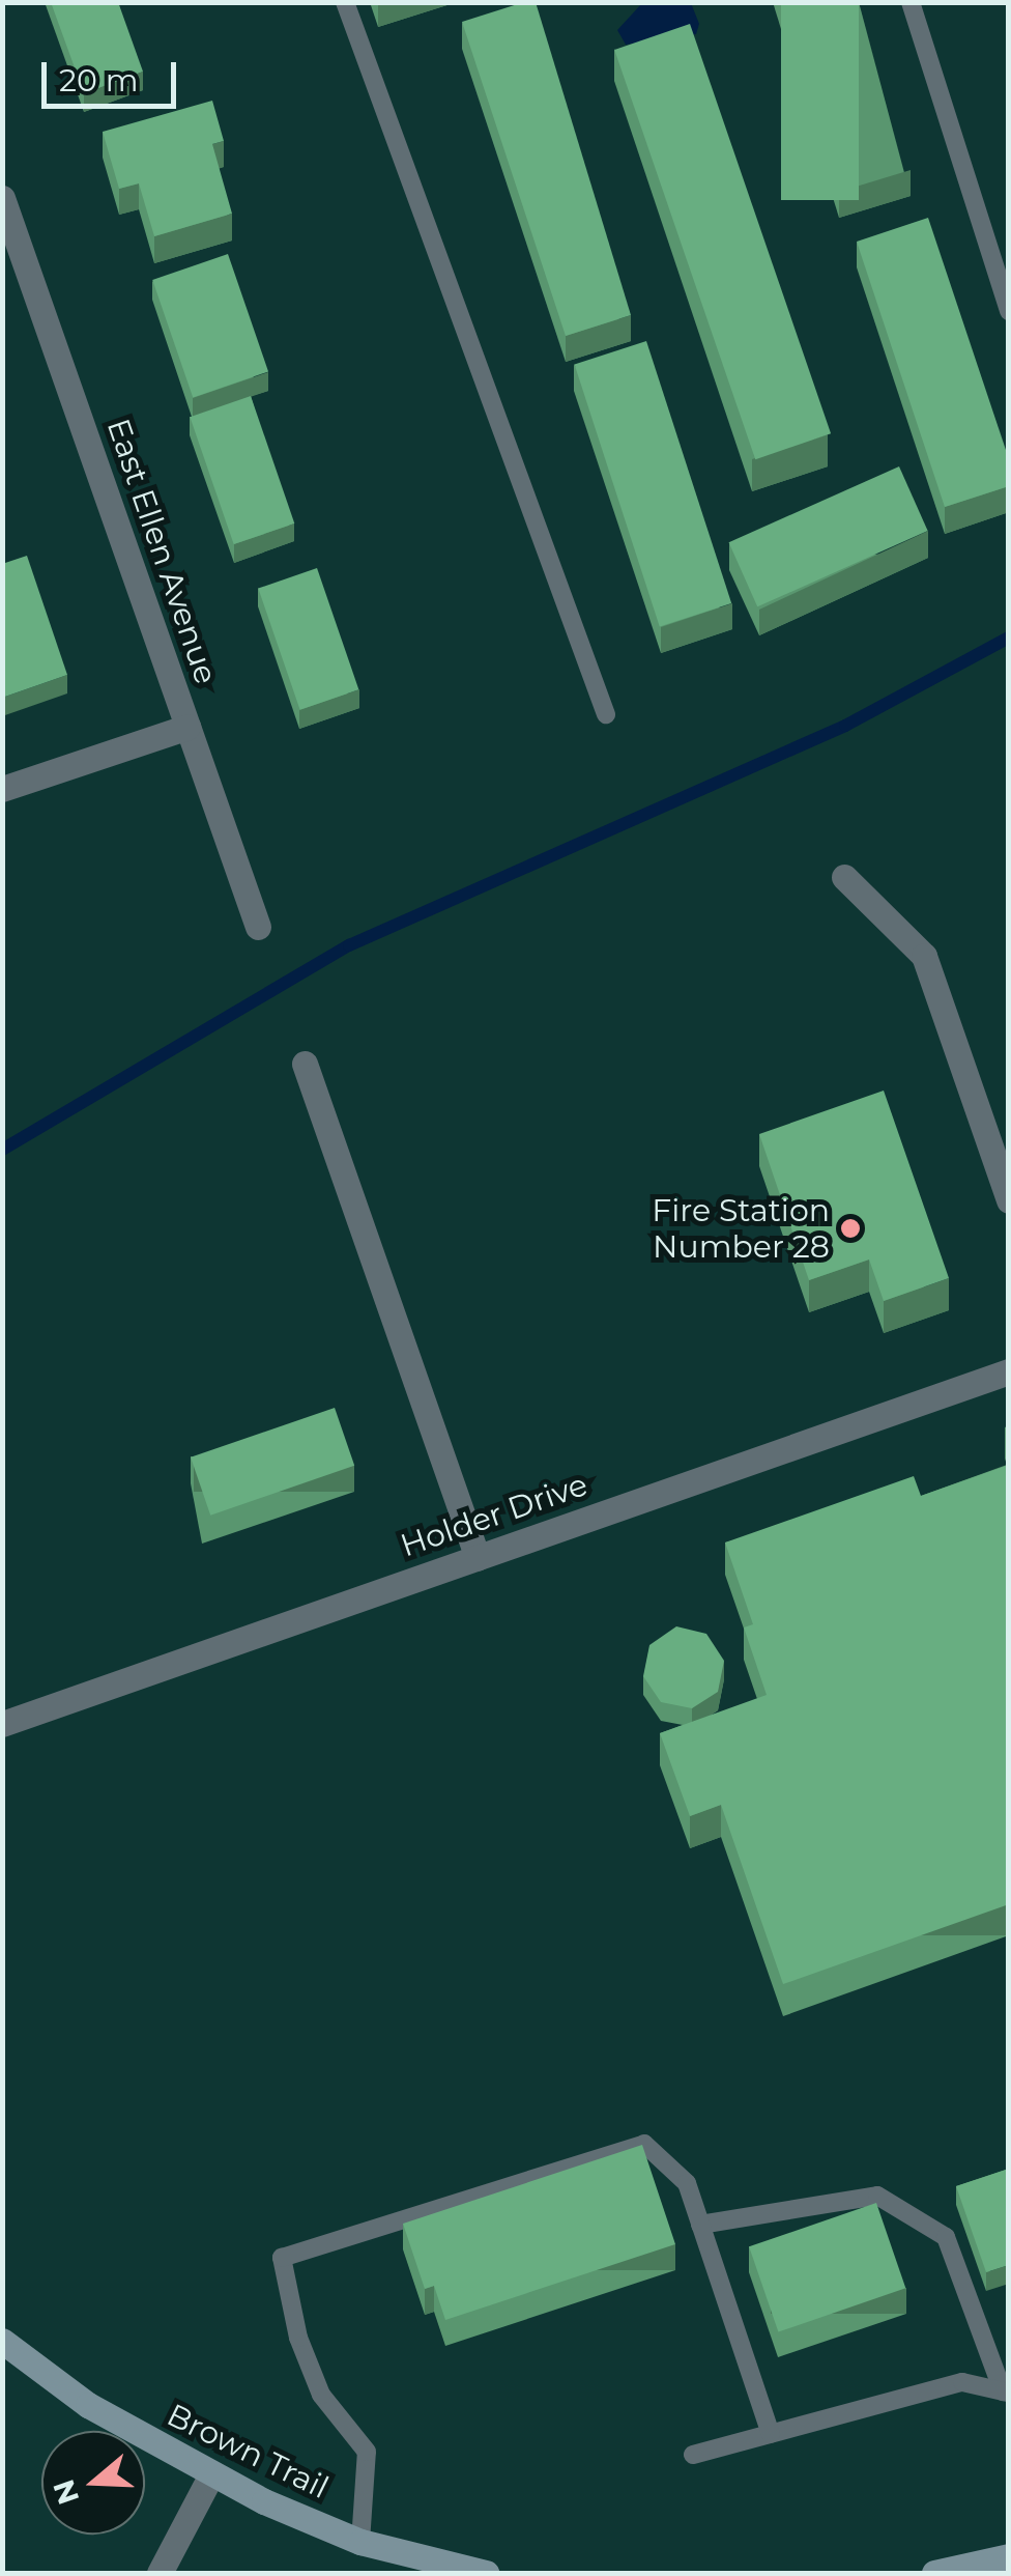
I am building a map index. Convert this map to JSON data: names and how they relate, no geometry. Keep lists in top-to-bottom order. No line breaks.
{"streets":{"main road":["Brown Trail"],"street":["East Ellen Avenue","Holder Drive"]},"places":["Fire Station Number 28"],"scale_bar":"20 m","north":"left"}
